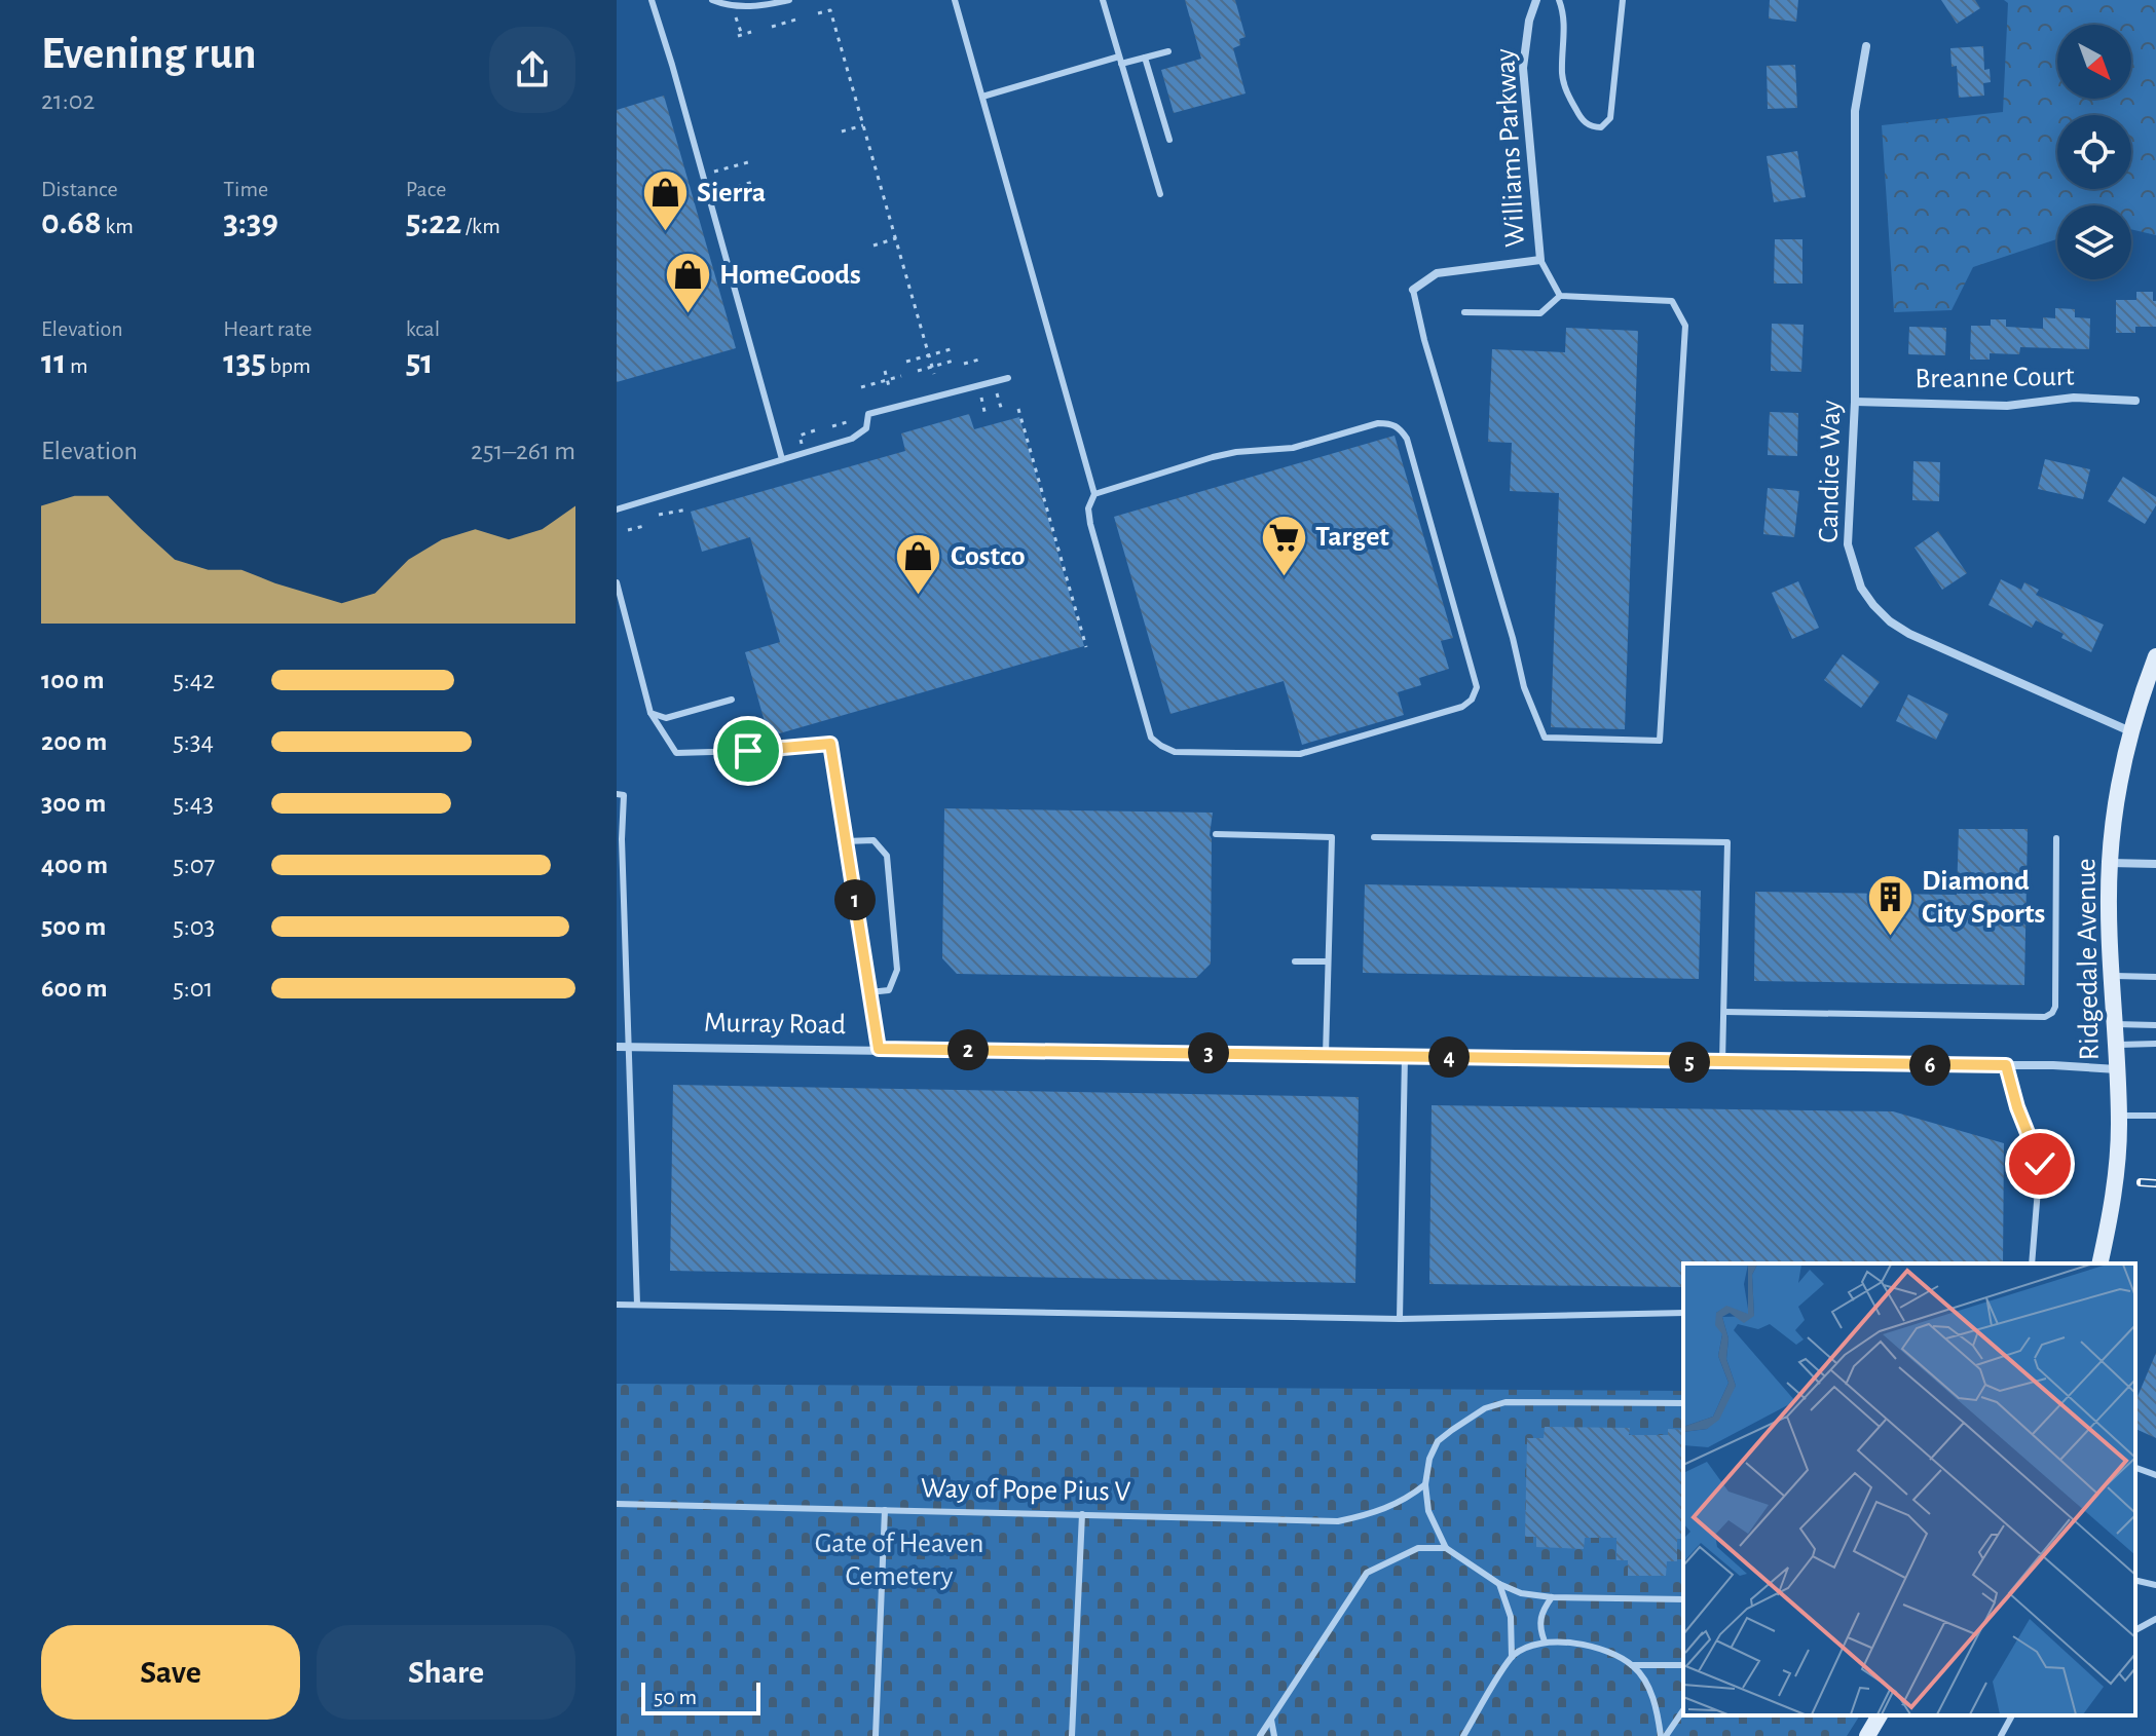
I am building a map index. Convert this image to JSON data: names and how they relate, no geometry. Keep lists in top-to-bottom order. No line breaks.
{"streets":{"main road":["Ridgedale Avenue"],"street":["Williams Parkway","Breanne Court","Candice Way","Murray Road"],"lane":["Way of Pope Pius V"]},"crossings":[["Breanne Court","Candice Way"],["Candice Way","Ridgedale Avenue"],["Ridgedale Avenue","Murray Road"]],"parks":["Gate of Heaven Cemetery"],"places":{"shop":["Sierra","HomeGoods","Costco"],"supermarket":["Target"],"building":["Diamond City Sports"]},"scale_bar":"50 m","north":"bottom right","page":{"heading":["Evening run","21:02"],"stats":[["Distance","0.68 km"],["Time","3:39"],["Pace","5:22 /km"],["Elevation","11 m"],["Heart rate","135 bpm"],["kcal","51"]],"chart":["Elevation","251–261 m"],"list":[{"name":"100 m","note":"5:42"},{"name":"200 m","note":"5:34"},{"name":"300 m","note":"5:43"},{"name":"400 m","note":"5:07"},{"name":"500 m","note":"5:03"},{"name":"600 m","note":"5:01"}],"pins":["1","2","3","4","5","6"],"buttons":["Save","Share"],"scale":"50 m"}}
